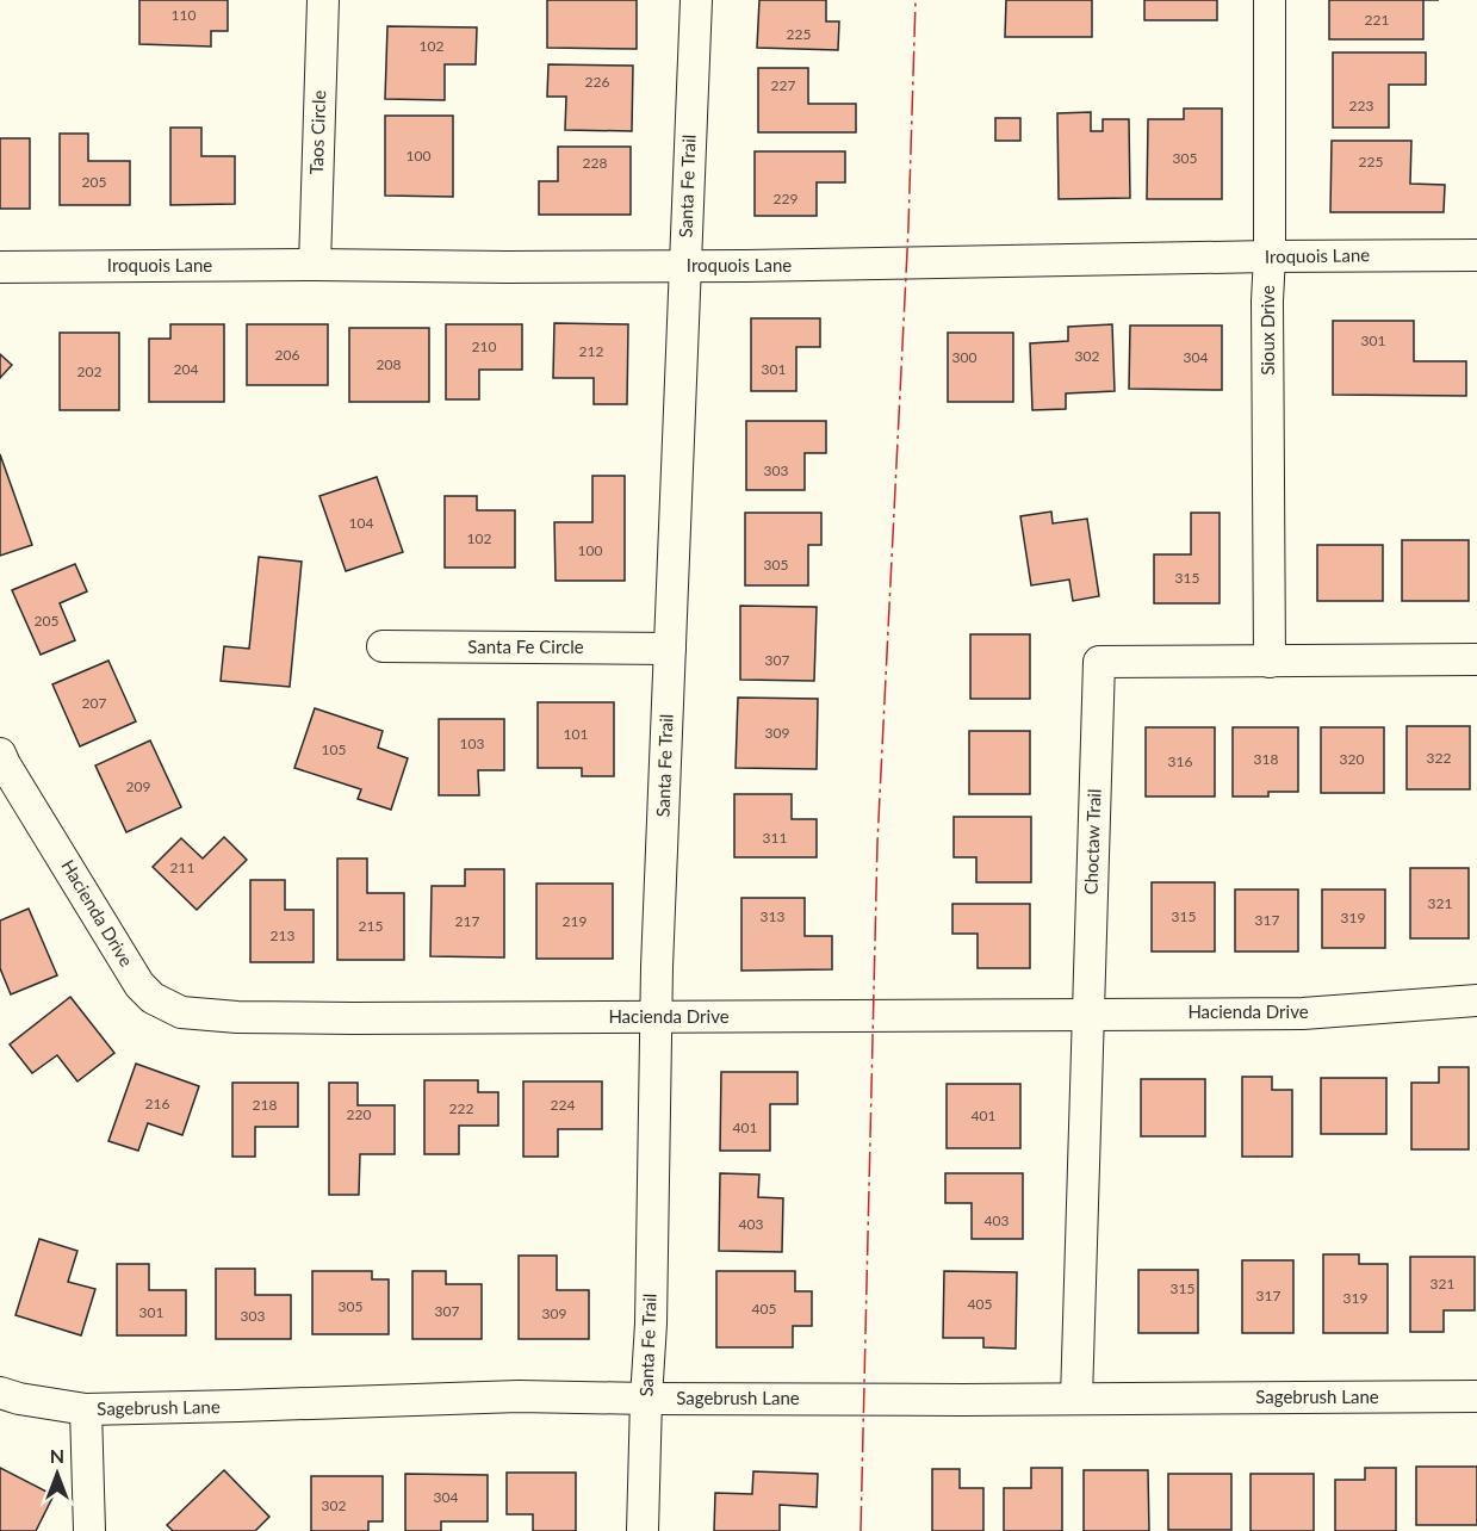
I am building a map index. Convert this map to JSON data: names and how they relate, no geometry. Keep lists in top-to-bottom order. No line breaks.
{"streets":{"street":["Taos Circle","Santa Fe Trail","Iroquois Lane","Sioux Drive","Santa Fe Circle","Choctaw Trail","Hacienda Drive","Sagebrush Lane"]},"crossings":[["Taos Circle","Iroquois Lane"],["Santa Fe Trail","Iroquois Lane"],["Santa Fe Trail","Santa Fe Circle"],["Santa Fe Trail","Hacienda Drive"],["Santa Fe Trail","Sagebrush Lane"],["Iroquois Lane","Sioux Drive"],["Sioux Drive","Choctaw Trail"],["Choctaw Trail","Hacienda Drive"],["Choctaw Trail","Sagebrush Lane"]],"house_numbers":["110","221","225","102","226","227","223","100","305","225","228","205","229","301","210","212","206","302","300","304","208","204","301","202","303","104","102","100","305","315","205","307","207","309","101","103","105","322","318","320","316","209","311","211","321","313","315","319","317","217","219","215","213","216","218","224","222","220","401","401","403","403","321","315","317","319","405","305","405","307","301","309","303","304","302"],"north":"top"}
